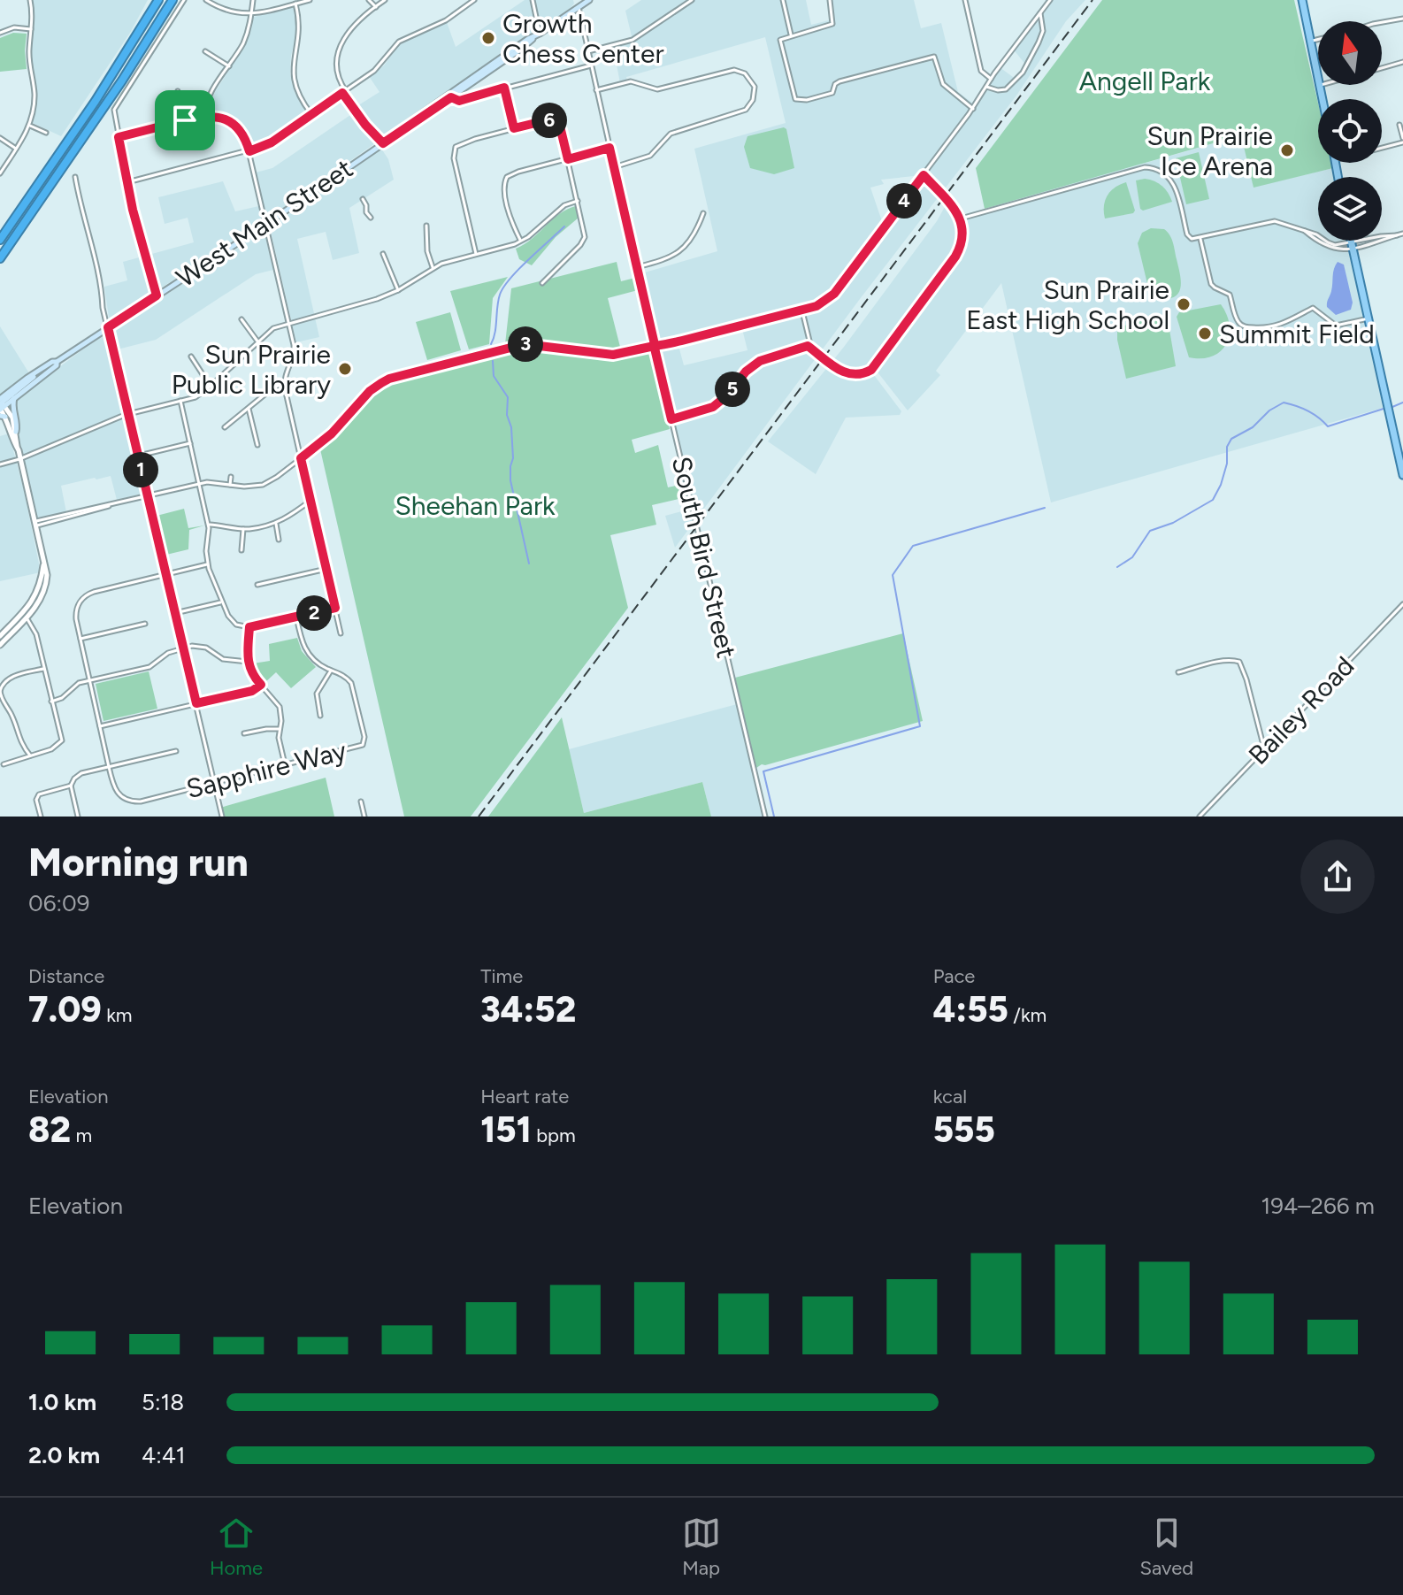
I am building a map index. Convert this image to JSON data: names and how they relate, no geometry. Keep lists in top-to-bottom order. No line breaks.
{"streets":{"main road":["West Main Street"],"street":["South Bird Street","Bailey Road","Sapphire Way"]},"crossings":[["West Main Street","South Bird Street"]],"parks":["Angell Park","Sheehan Park"],"places":["Growth Chess Center","Sun Prairie Ice Arena","Sun Prairie East High School","Summit Field","Sun Prairie Public Library"],"north":"top","page":{"pins":["6","4","3","5","1","2"],"heading":["Morning run","06:09"],"stats":[["Distance","7.09 km"],["Time","34:52"],["Pace","4:55 /km"],["Elevation","82 m"],["Heart rate","151 bpm"],["kcal","555"]],"chart":["Elevation","194–266 m"],"list":[{"name":"1.0 km","note":"5:18"},{"name":"2.0 km","note":"4:41"}],"tabs":["Home","Map","Saved"]}}
